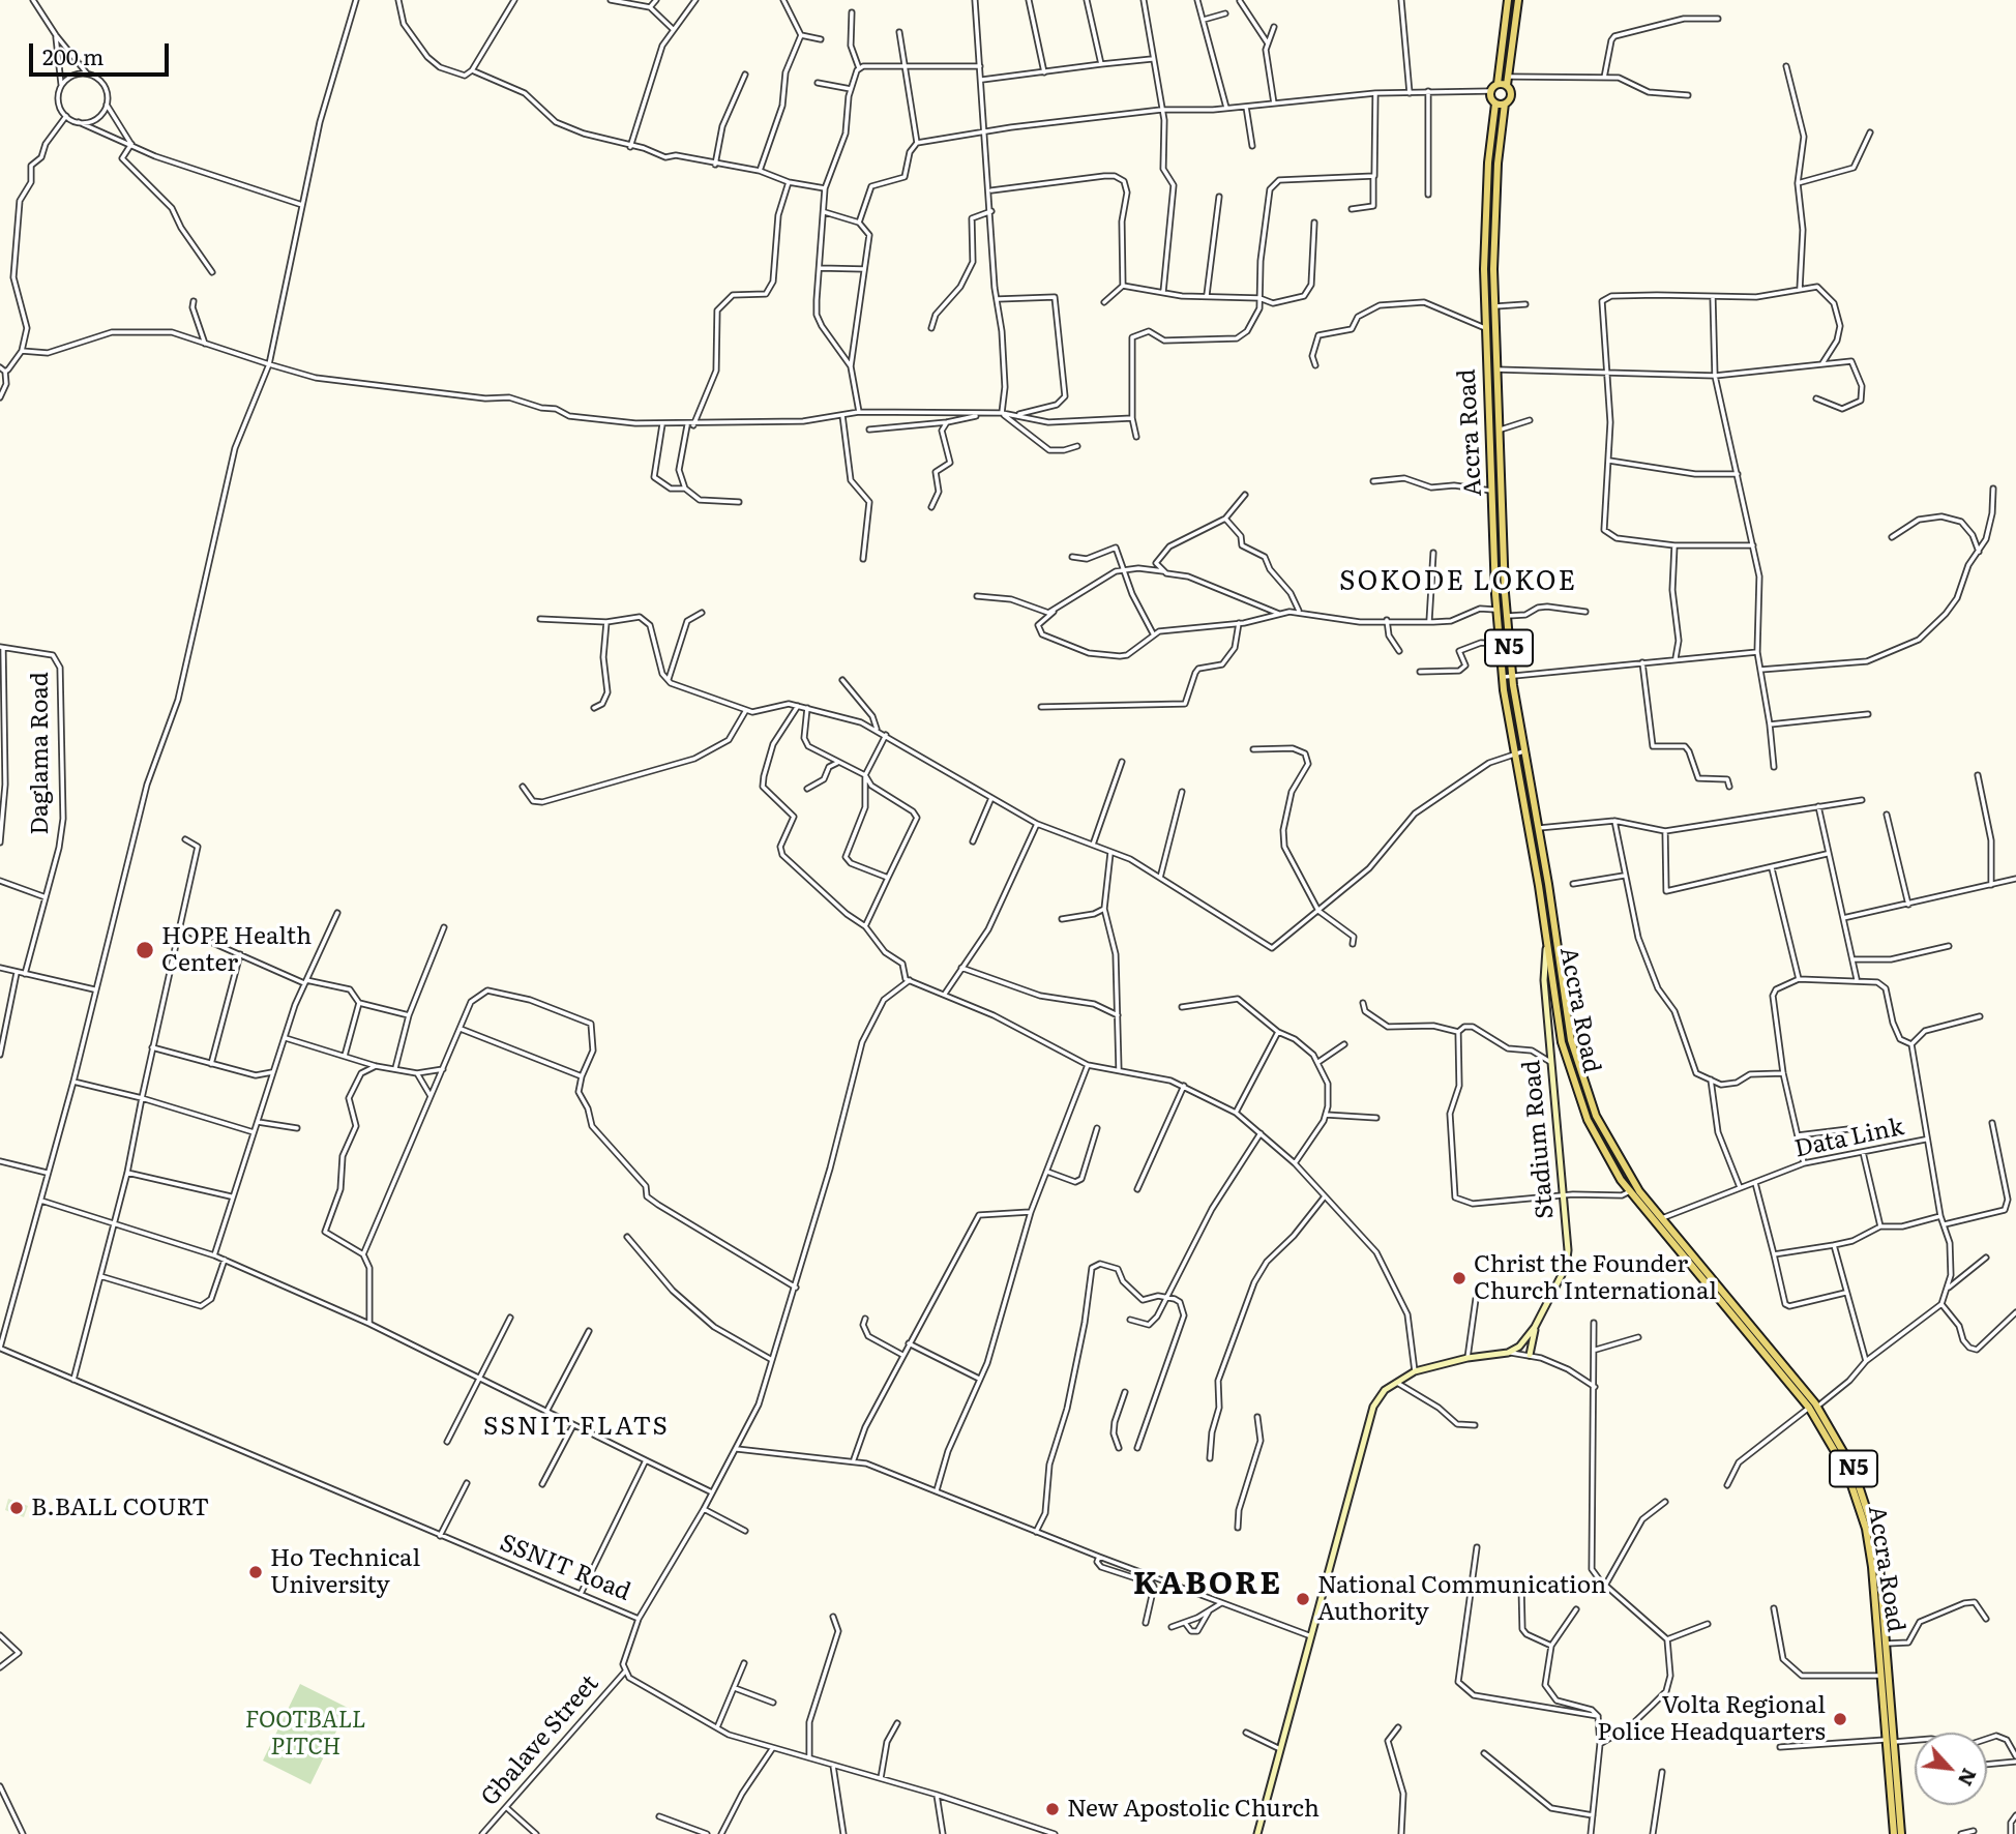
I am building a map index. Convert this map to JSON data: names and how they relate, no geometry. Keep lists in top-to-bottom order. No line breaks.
{"streets":{"main road":["Accra Road","N5","Stadium Road"],"street":["Daglama Road","Data Link","SSNIT Road","Gbalave Street"]},"crossings":[["Accra Road","Data Link"],["Accra Road","Stadium Road"],["SSNIT Road","Gbalave Street"]],"districts":["SOKODE LOKOE","SSNIT FLATS","KABORE"],"parks":["FOOTBALL PITCH"],"places":["HOPE Health Center","Christ the Founder Church International","B.BALL COURT","Ho Technical University","National Communication Authority","Volta Regional Police Headquarters","New Apostolic Church"],"scale_bar":"200 m","north":"bottom right"}
